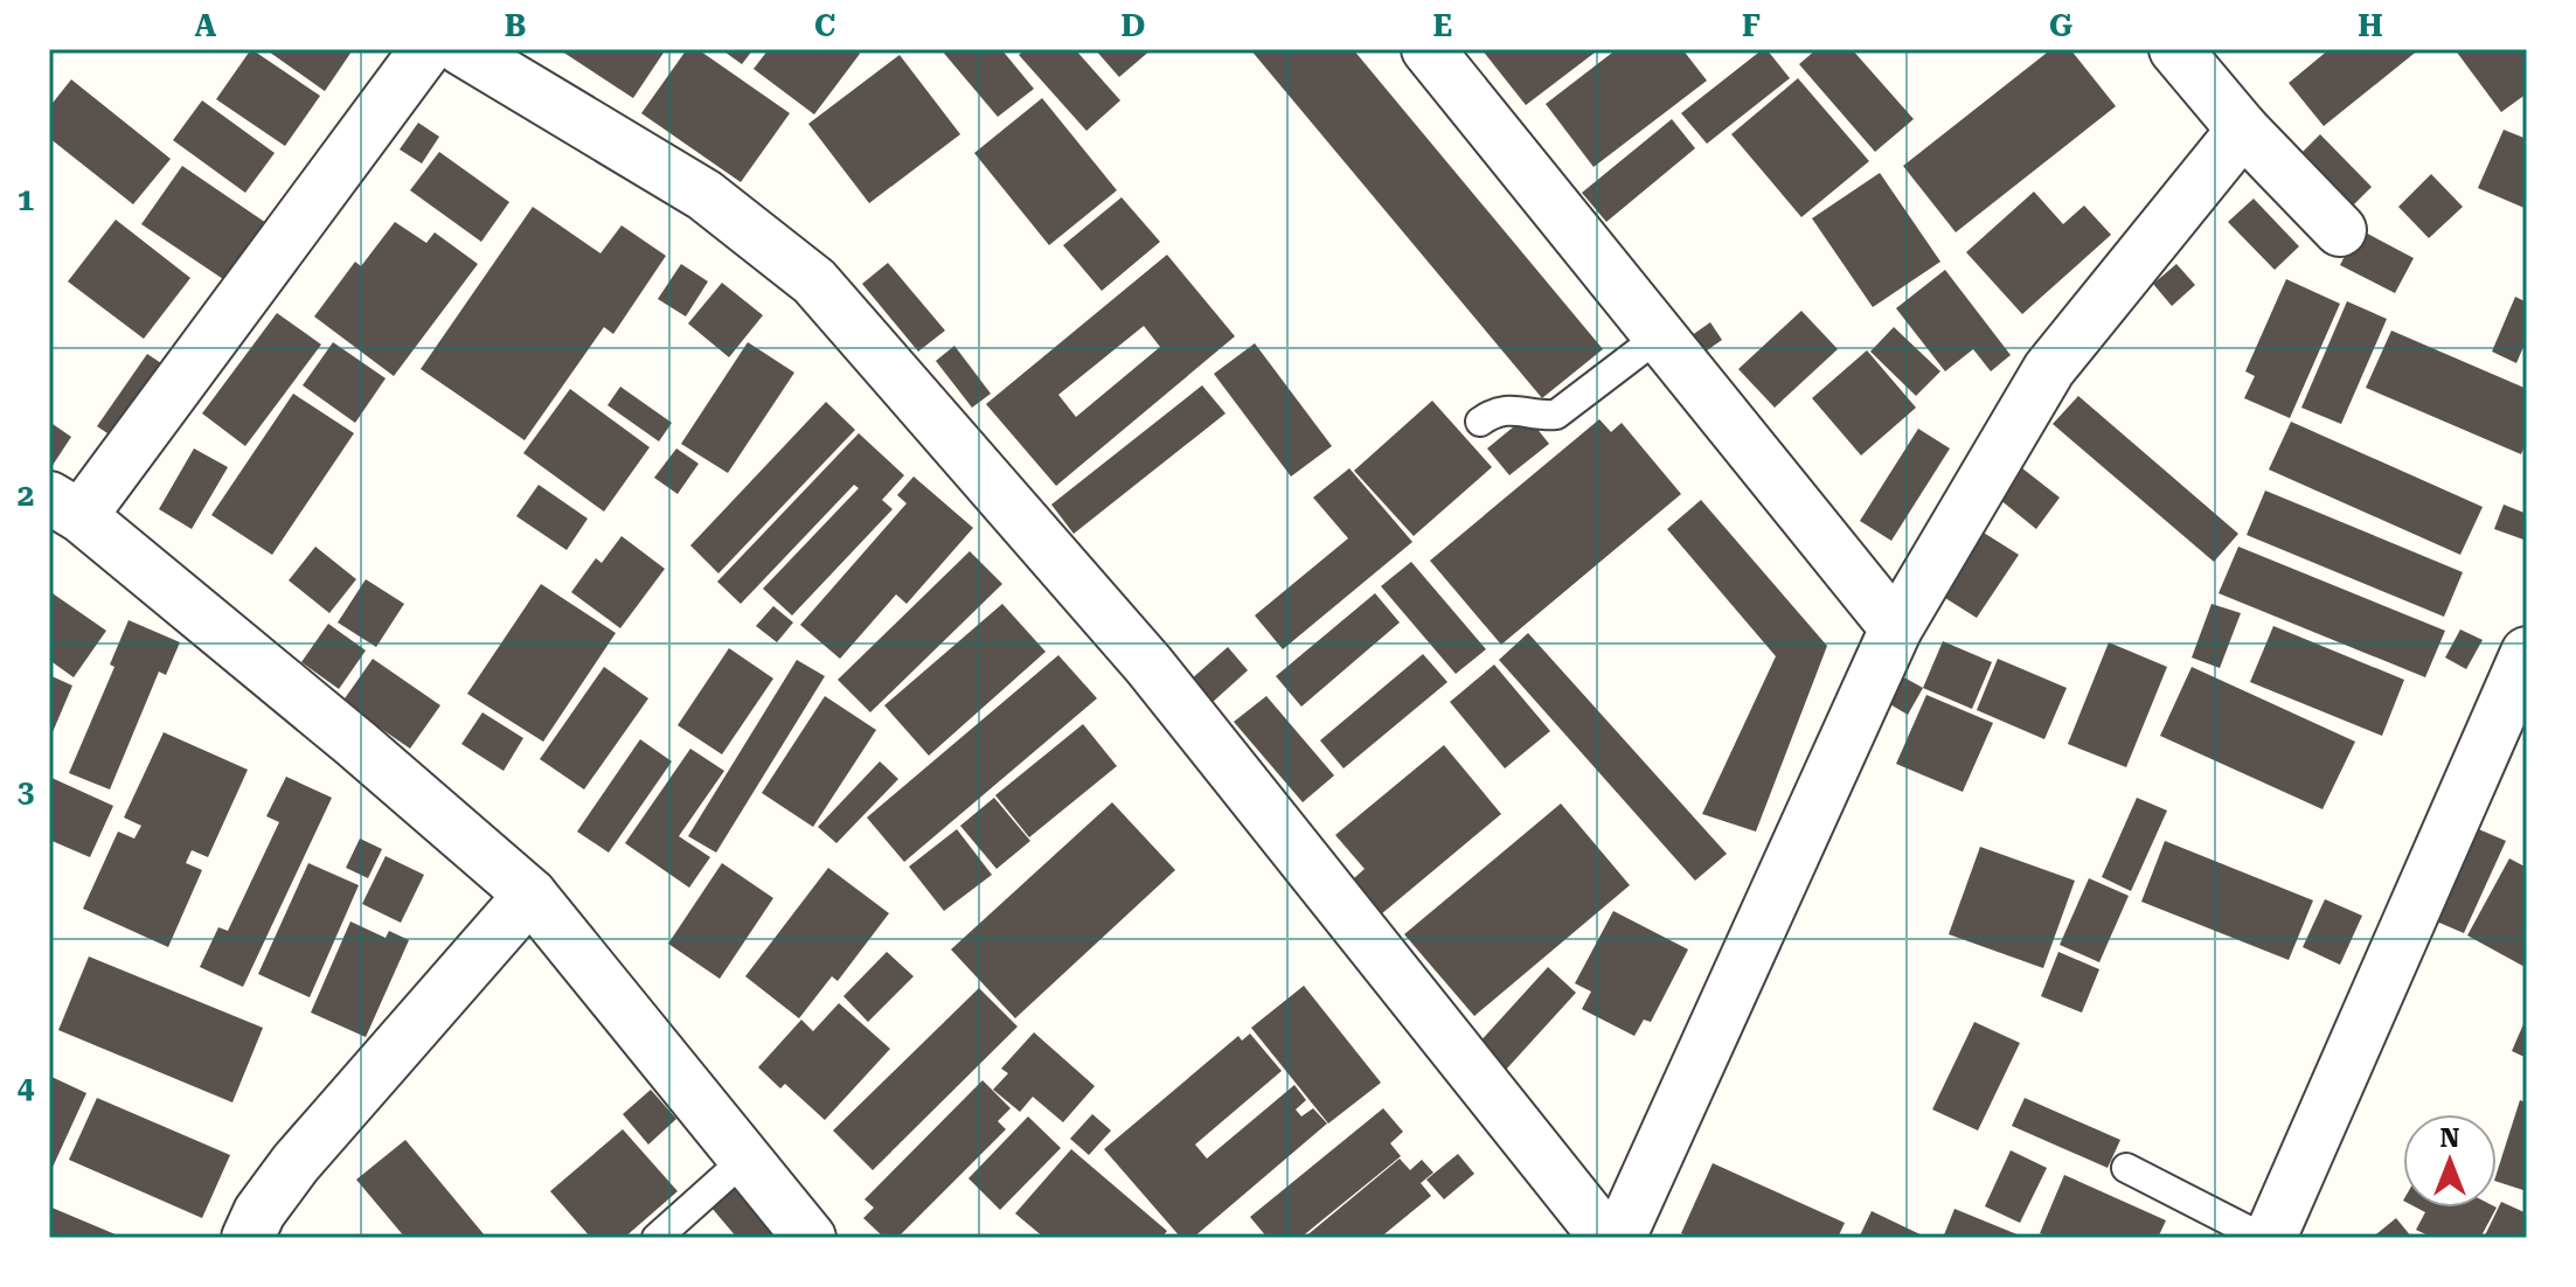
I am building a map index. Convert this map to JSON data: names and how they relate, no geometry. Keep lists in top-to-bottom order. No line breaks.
{"north":"top","grid":{"columns":["A","B","C","D","E","F","G","H"],"rows":["1","2","3","4"]}}
